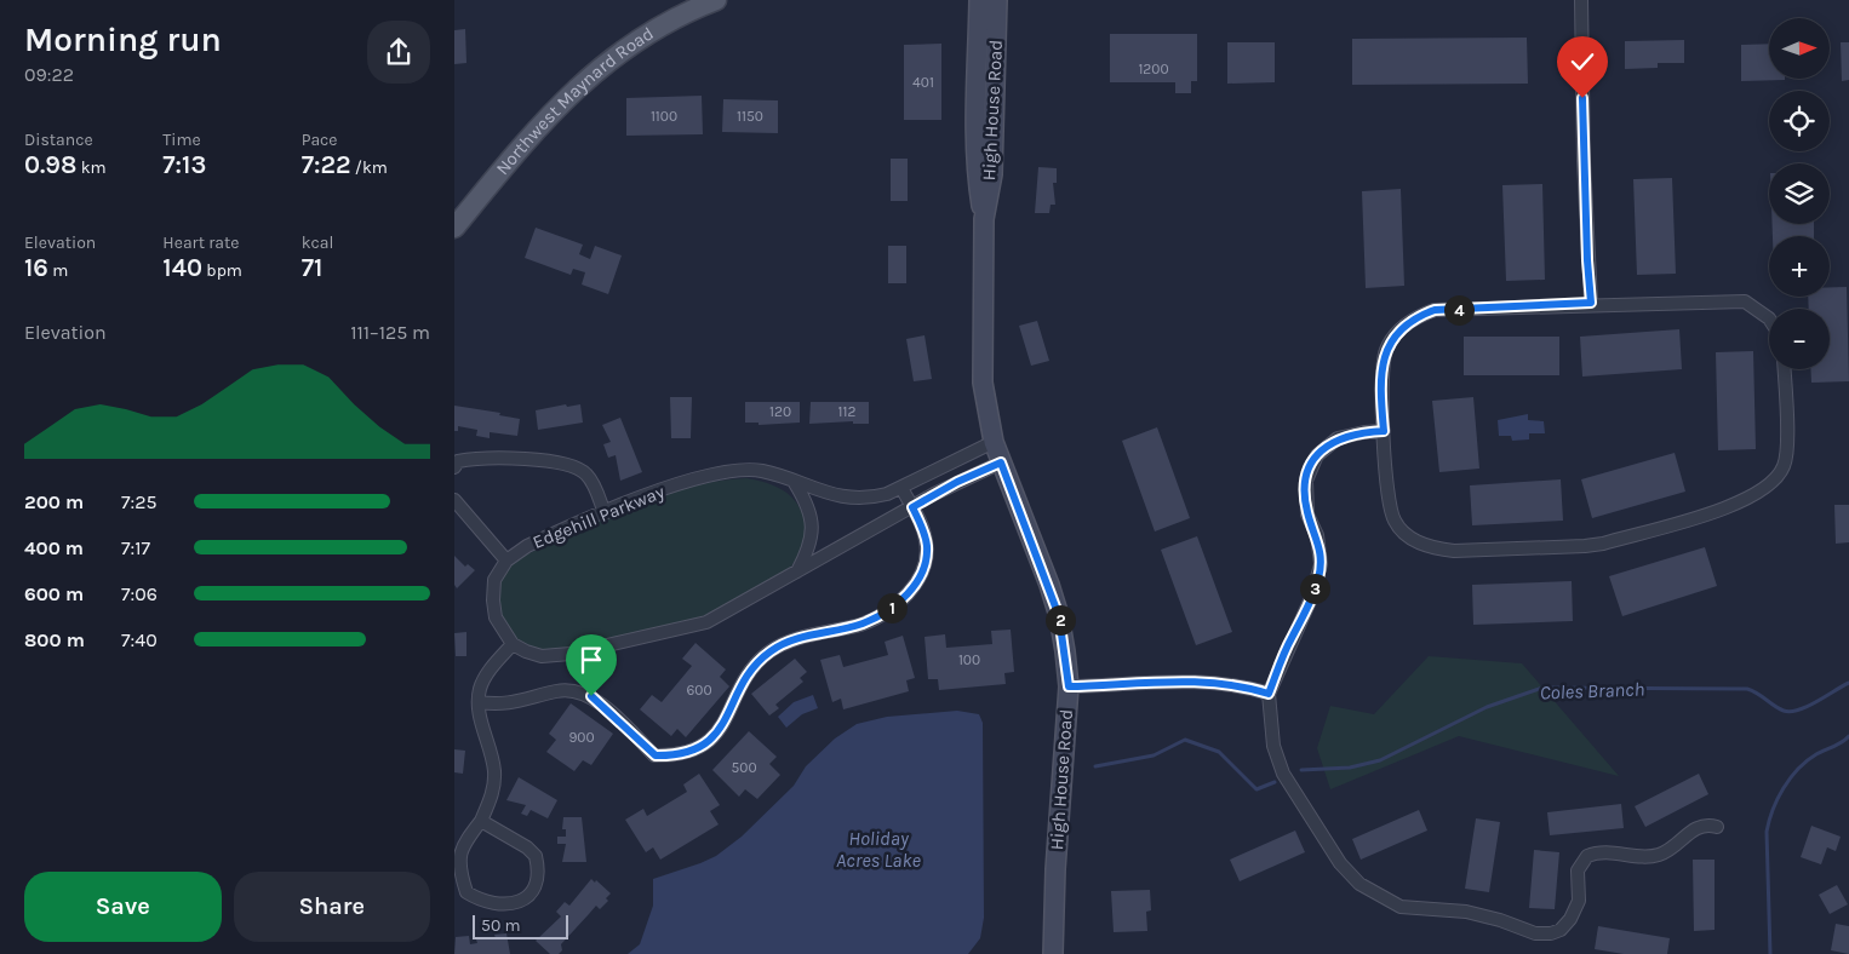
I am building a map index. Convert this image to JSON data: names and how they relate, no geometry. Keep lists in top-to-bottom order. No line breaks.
{"streets":{"main road":["Northwest Maynard Road","High House Road"],"street":["Edgehill Parkway"]},"crossings":[["High House Road","Edgehill Parkway"]],"water":["Coles Branch","Holiday Acres Lake"],"house_numbers":["1200","401","1100","1150","120","112","100","600","900","500"],"scale_bar":"50 m","north":"right","page":{"heading":["Morning run","09:22"],"map_buttons":["+","−"],"stats":[["Distance","0.98 km"],["Time","7:13"],["Pace","7:22 /km"],["Elevation","16 m"],["Heart rate","140 bpm"],["kcal","71"]],"pins":["4","3","1","2"],"chart":["Elevation","111–125 m"],"list":[{"name":"200 m","note":"7:25"},{"name":"400 m","note":"7:17"},{"name":"600 m","note":"7:06"},{"name":"800 m","note":"7:40"}],"buttons":["Save","Share"],"scale":"50 m"}}
